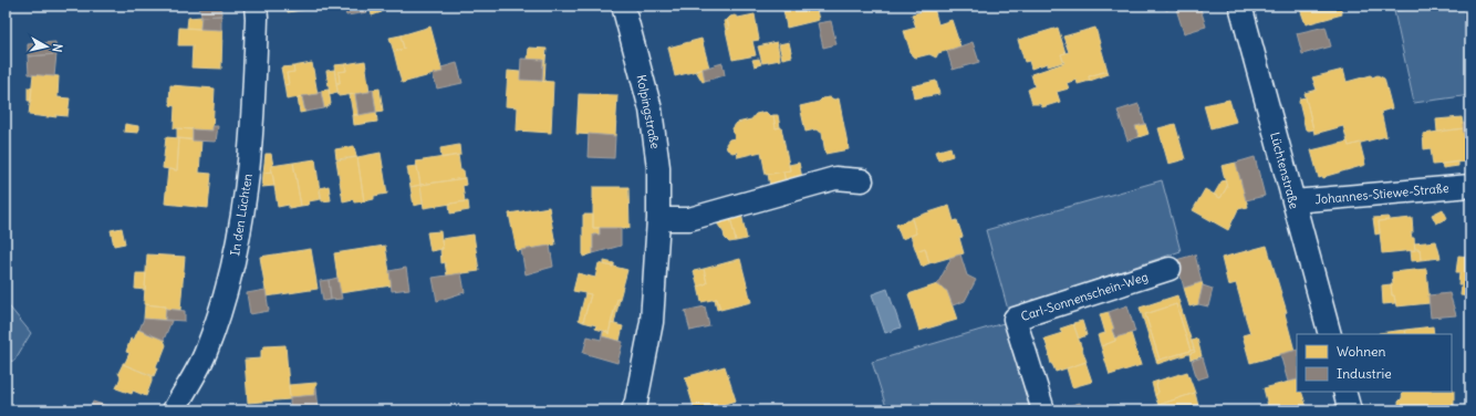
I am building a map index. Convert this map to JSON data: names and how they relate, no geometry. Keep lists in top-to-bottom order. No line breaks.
{"streets":{"street":["Kolpingstraße","Lüchtenstraße","Johannes-Stiewe-Straße","In den Lüchten","Carl-Sonnenschein-Weg"]},"crossings":[["Lüchtenstraße","Johannes-Stiewe-Straße"]],"legend":["Wohnen","Industrie"],"north":"right"}
